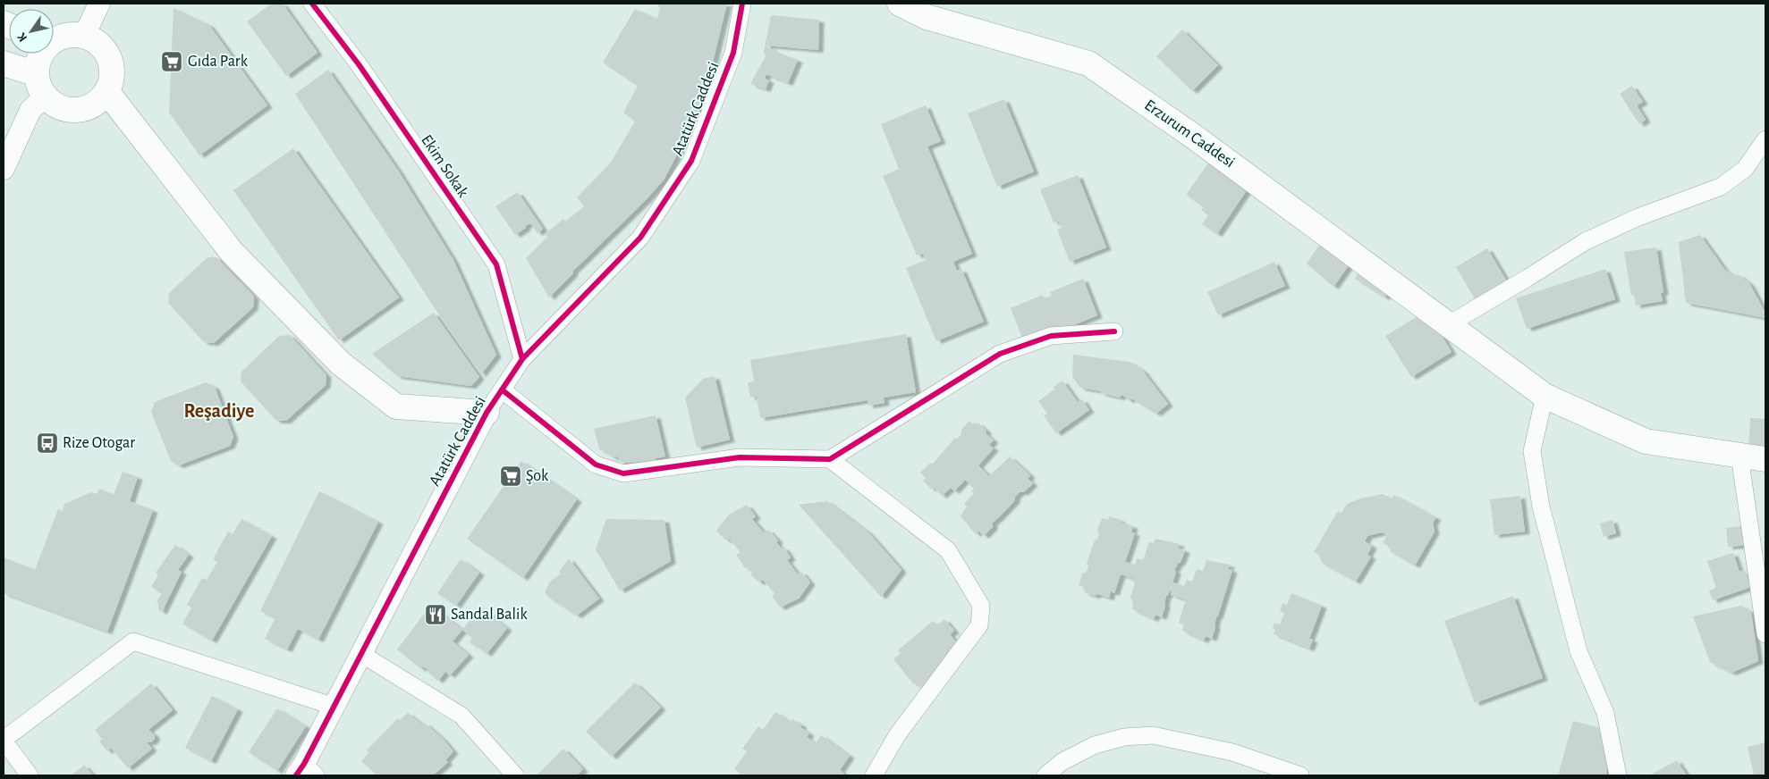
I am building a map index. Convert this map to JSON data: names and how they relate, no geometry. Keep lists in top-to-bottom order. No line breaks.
{"streets":{"main road":["Erzurum Caddesi"],"street":["Atatürk Caddesi","Ekim Sokak"]},"crossings":[["Atatürk Caddesi","Ekim Sokak"]],"districts":["Reşadiye"],"places":{"supermarket":["Gıda Park","Şok"],"bus stop":["Rize Otogar"],"restaurant":["Sandal Balik"]},"north":"bottom left"}
